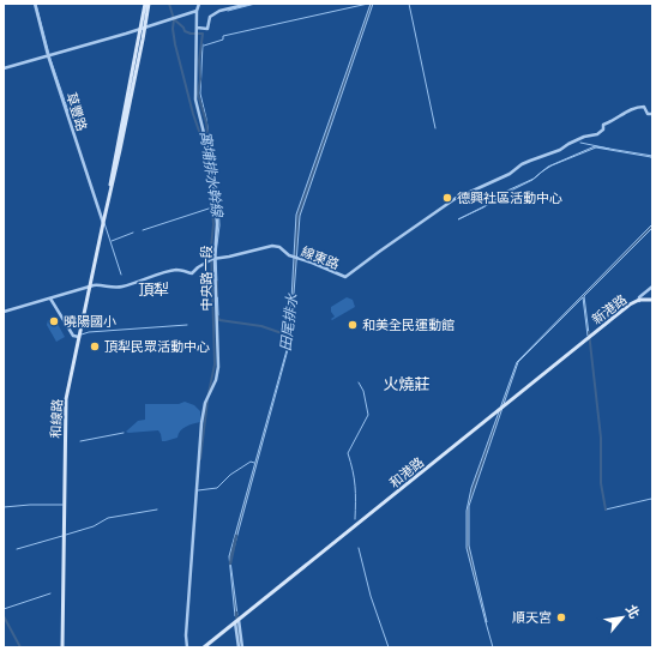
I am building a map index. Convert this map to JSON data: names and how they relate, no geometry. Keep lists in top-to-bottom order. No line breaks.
{"streets":{"main road":["新港路","和線路","和港路"],"street":["草豐路","線東路","中央路一段"]},"crossings":[["草豐路","和線路"],["線東路","中央路一段"],["線東路","和線路"],["新港路","和港路"]],"districts":["頂犁","火燒莊"],"water":["寓埔排水幹線","田尾排水"],"places":["德興社區活動中心","曉陽國小","和美全民運動館","頂犁民眾活動中心","順天宮"],"north":"top right"}
